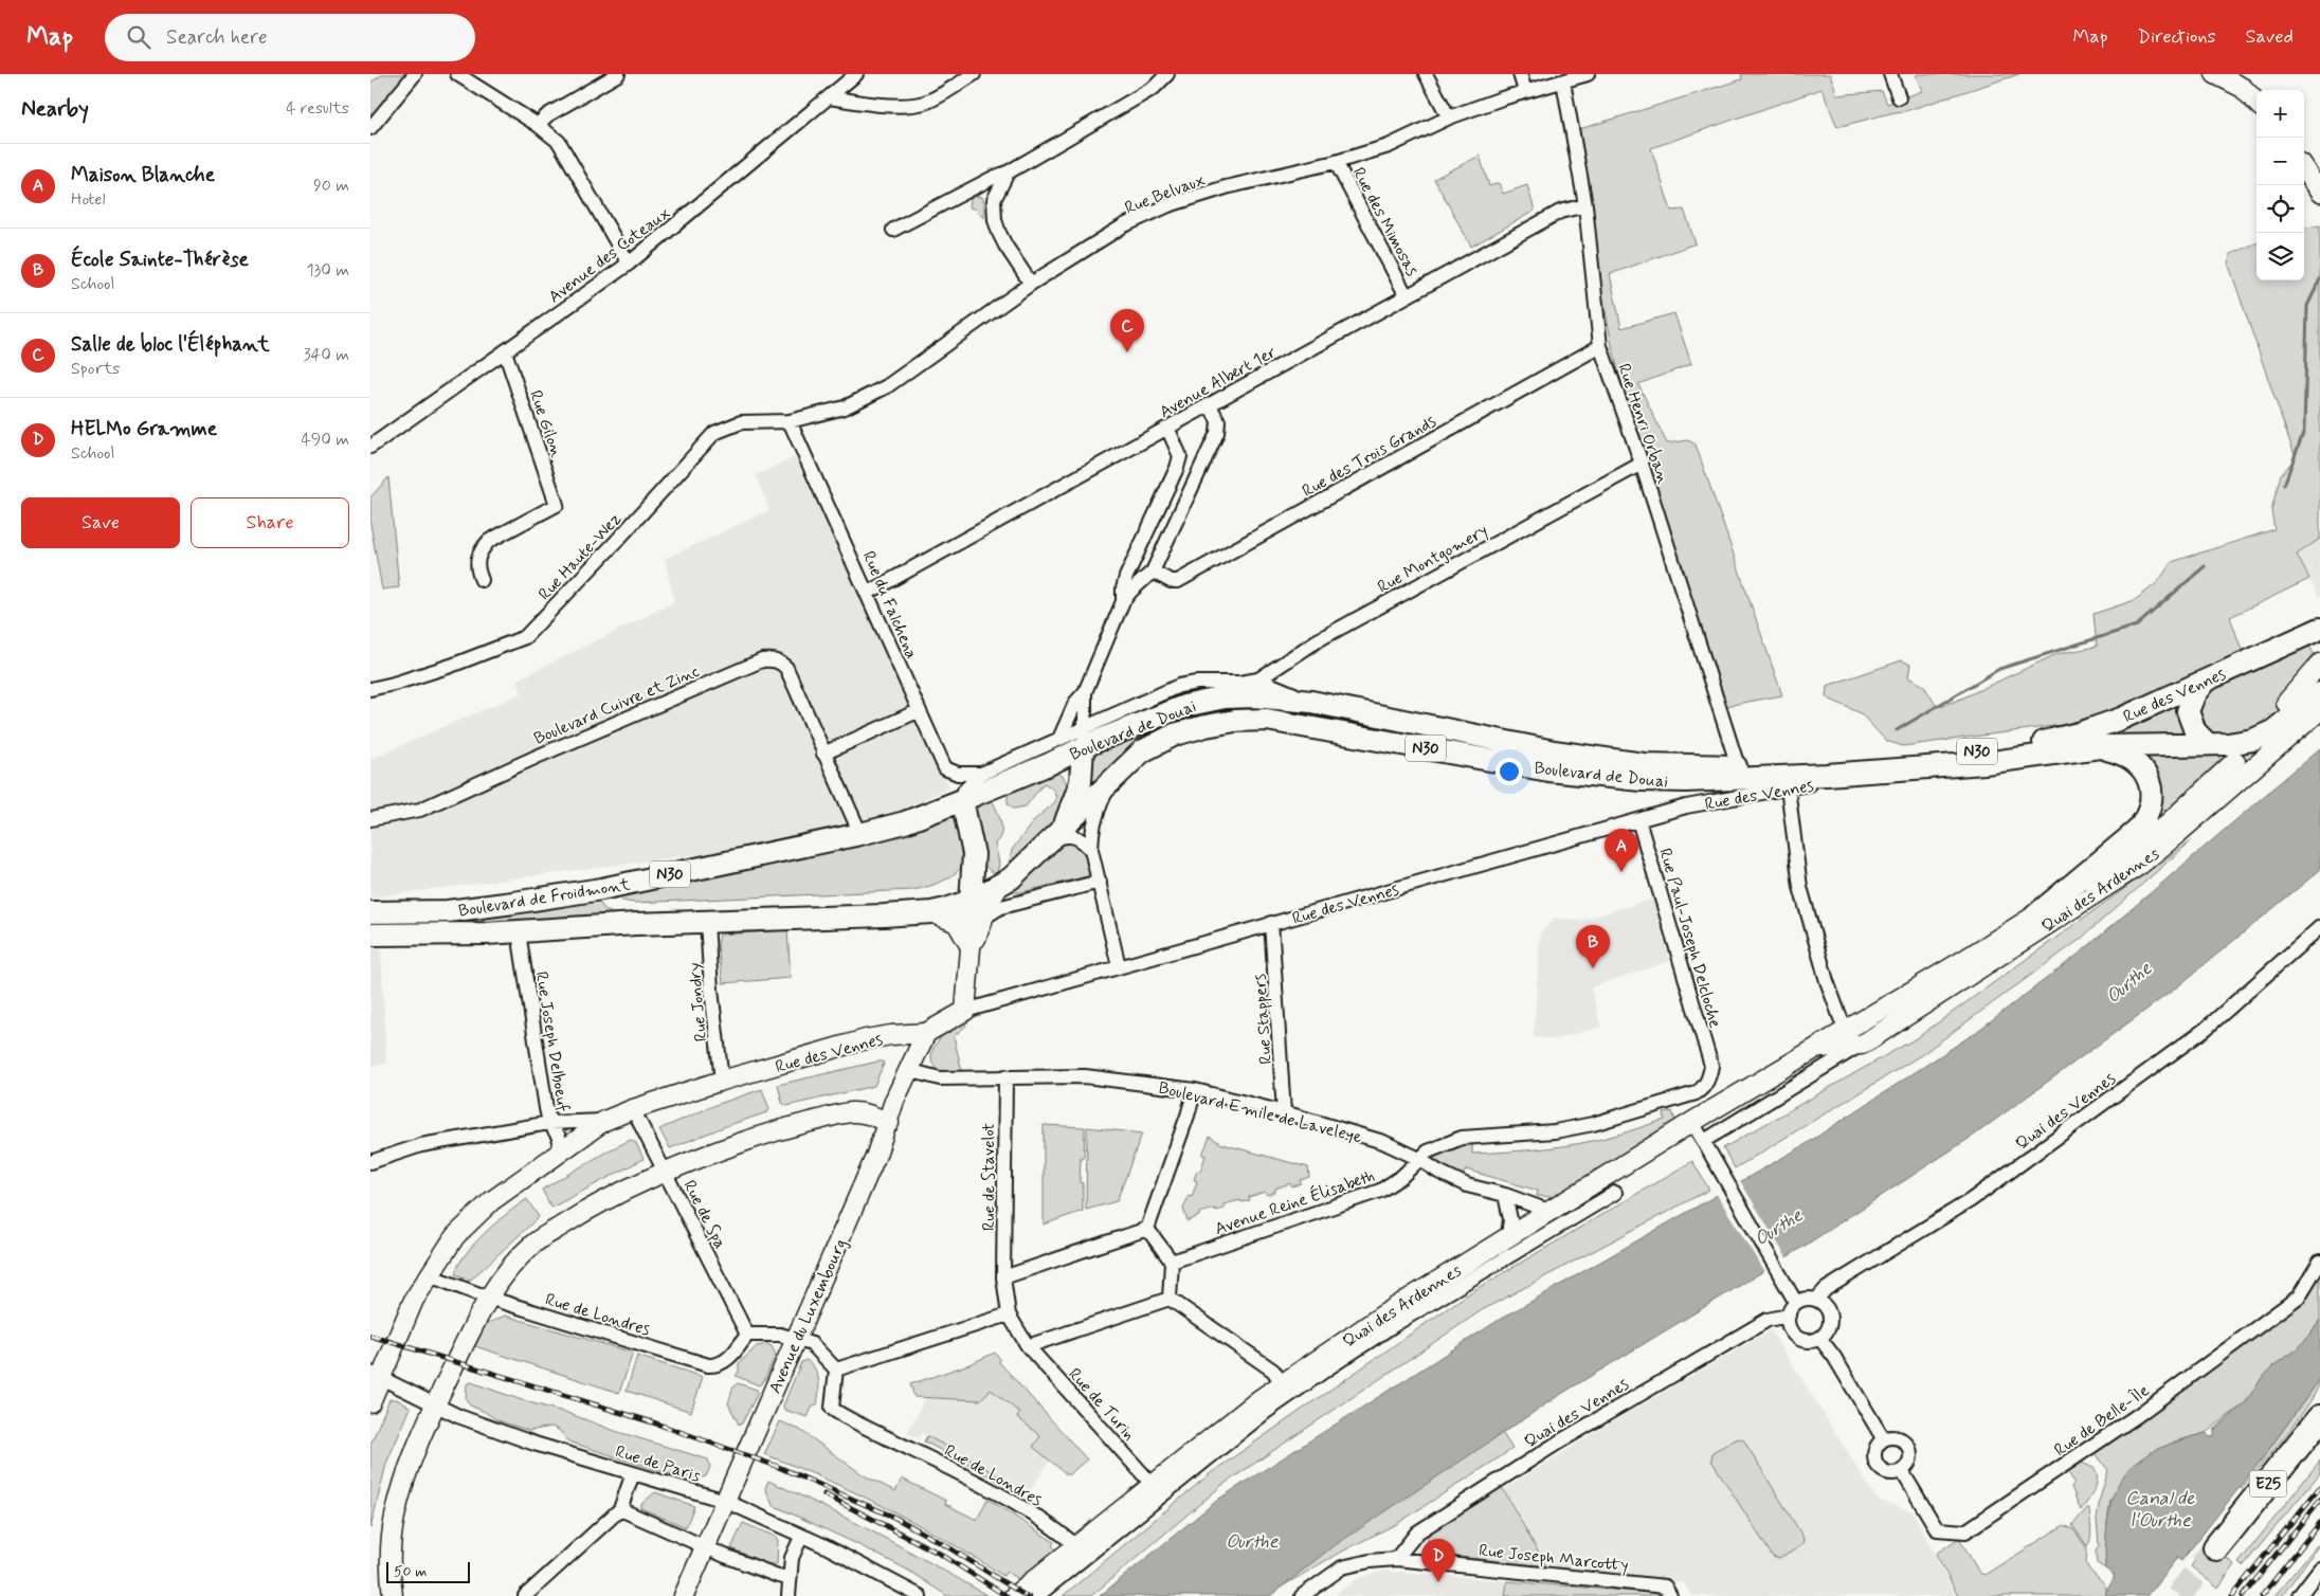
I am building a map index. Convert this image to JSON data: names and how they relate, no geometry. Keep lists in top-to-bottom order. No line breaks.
{"streets":{"highway":["E25"],"main road":["Rue des Vennes","Boulevard de Douai","N30","Boulevard de Froidmont"],"street":["Rue Belvaux","Rue des Mimosas","Avenue des Coteaux","Avenue Albert 1er","Rue Gilon","Rue Henri Orban","Rue des Trois Grands","Rue Haute-Wez","Rue Montgomery","Rue du Falchena","Boulevard Cuivre et Zinc","Quai des Ardennes","Rue Paul-Joseph Delcloche","Rue Jondry","Rue Stappers","Rue Joseph Delboeuf","Quai des Vennes","Boulevard Emile de Laveleye","Rue de Stavelot","Avenue Reine Élisabeth","Rue de Spa","Rue de Londres","Avenue du Luxembourg","Rue de Turin","Rue de Belle-Île","Rue de Paris","Rue Joseph Marcotty"]},"crossings":[["Rue Belvaux","Rue des Mimosas"],["Rue Belvaux","Rue Henri Orban"],["Rue Belvaux","Rue Haute-Wez"],["Rue Belvaux","Rue du Falchena"],["Rue des Mimosas","Avenue Albert 1er"],["Avenue des Coteaux","Rue Gilon"],["Avenue Albert 1er","Rue Henri Orban"],["Avenue Albert 1er","Rue du Falchena"],["Rue Henri Orban","Rue des Trois Grands"],["Rue Henri Orban","Rue Montgomery"],["Rue Henri Orban","Rue des Vennes"],["Rue Henri Orban","Boulevard de Douai"],["Rue Haute-Wez","Rue du Falchena"],["Rue Montgomery","Boulevard de Douai"],["Rue du Falchena","Boulevard de Douai"],["Rue des Vennes","Boulevard de Douai"],["Rue des Vennes","Rue Paul-Joseph Delcloche"],["Rue des Vennes","Rue Jondry"],["Rue des Vennes","Rue Stappers"],["Rue des Vennes","Rue Joseph Delboeuf"],["Rue des Vennes","Rue de Spa"],["Rue des Vennes","Avenue du Luxembourg"],["Boulevard Cuivre et Zinc","Boulevard de Froidmont"],["Boulevard de Douai","Boulevard de Froidmont"],["Quai des Ardennes","Boulevard Emile de Laveleye"],["Quai des Ardennes","Rue de Londres"],["Quai des Ardennes","Rue de Turin"],["Boulevard de Froidmont","Rue Jondry"],["Boulevard de Froidmont","Rue Joseph Delboeuf"],["Rue Paul-Joseph Delcloche","Boulevard Emile de Laveleye"],["Rue Paul-Joseph Delcloche","Avenue Reine Élisabeth"],["Rue Stappers","Boulevard Emile de Laveleye"],["Quai des Vennes","Rue Joseph Marcotty"],["Boulevard Emile de Laveleye","Rue de Stavelot"],["Boulevard Emile de Laveleye","Avenue Reine Élisabeth"],["Boulevard Emile de Laveleye","Avenue du Luxembourg"],["Rue de Spa","Rue de Londres"],["Avenue du Luxembourg","Rue de Paris"]],"water":["Ourthe","Canal de l'Ourthe"],"scale_bar":"50 m","page":{"header":"Map","search":"Search here","nav":["Map","Directions","Saved"],"heading":["Nearby","4 results"],"map_buttons":["+","−"],"list":[{"mark":"A","name":"Maison Blanche","note":"Hotel","value":"90 m"},{"mark":"B","name":"École Sainte-Thérèse","note":"School","value":"130 m"},{"mark":"C","name":"Salle de bloc l'Éléphant","note":"Sports","value":"340 m"},{"mark":"D","name":"HELMo Gramme","note":"School","value":"490 m"}],"pins":["C","A","B","D"],"buttons":["Save","Share"],"scale":"50 m"}}
